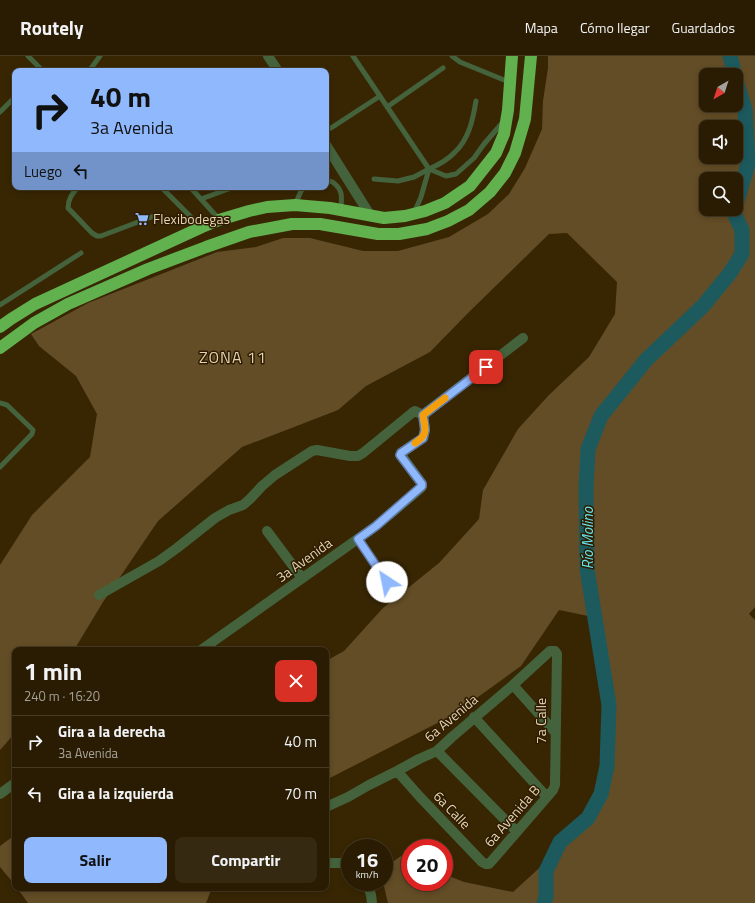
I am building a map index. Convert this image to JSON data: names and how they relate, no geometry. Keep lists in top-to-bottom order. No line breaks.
{"streets":{"street":["3a Avenida","6a Avenida","7a Calle","6a Calle","6a Avenida B"]},"crossings":[["6a Avenida","7a Calle"],["6a Avenida","6a Calle"],["7a Calle","6a Avenida B"],["6a Calle","6a Avenida B"]],"districts":["ZONA 11"],"water":["Río Molino"],"places":{"supermarket":["Flexibodegas"]},"north":"bottom left","page":{"header":"Routely","nav":["Mapa","Cómo llegar","Guardados"],"turn":["40 m","3a Avenida"],"then":"Luego","heading":["1 min","240 m · 16:20"],"list":[{"name":"Gira a la derecha","note":"3a Avenida","value":"40 m"},{"name":"Gira a la izquierda","value":"70 m"}],"buttons":["Salir","Compartir"],"speed":"16 km/h","limit":"20"}}
